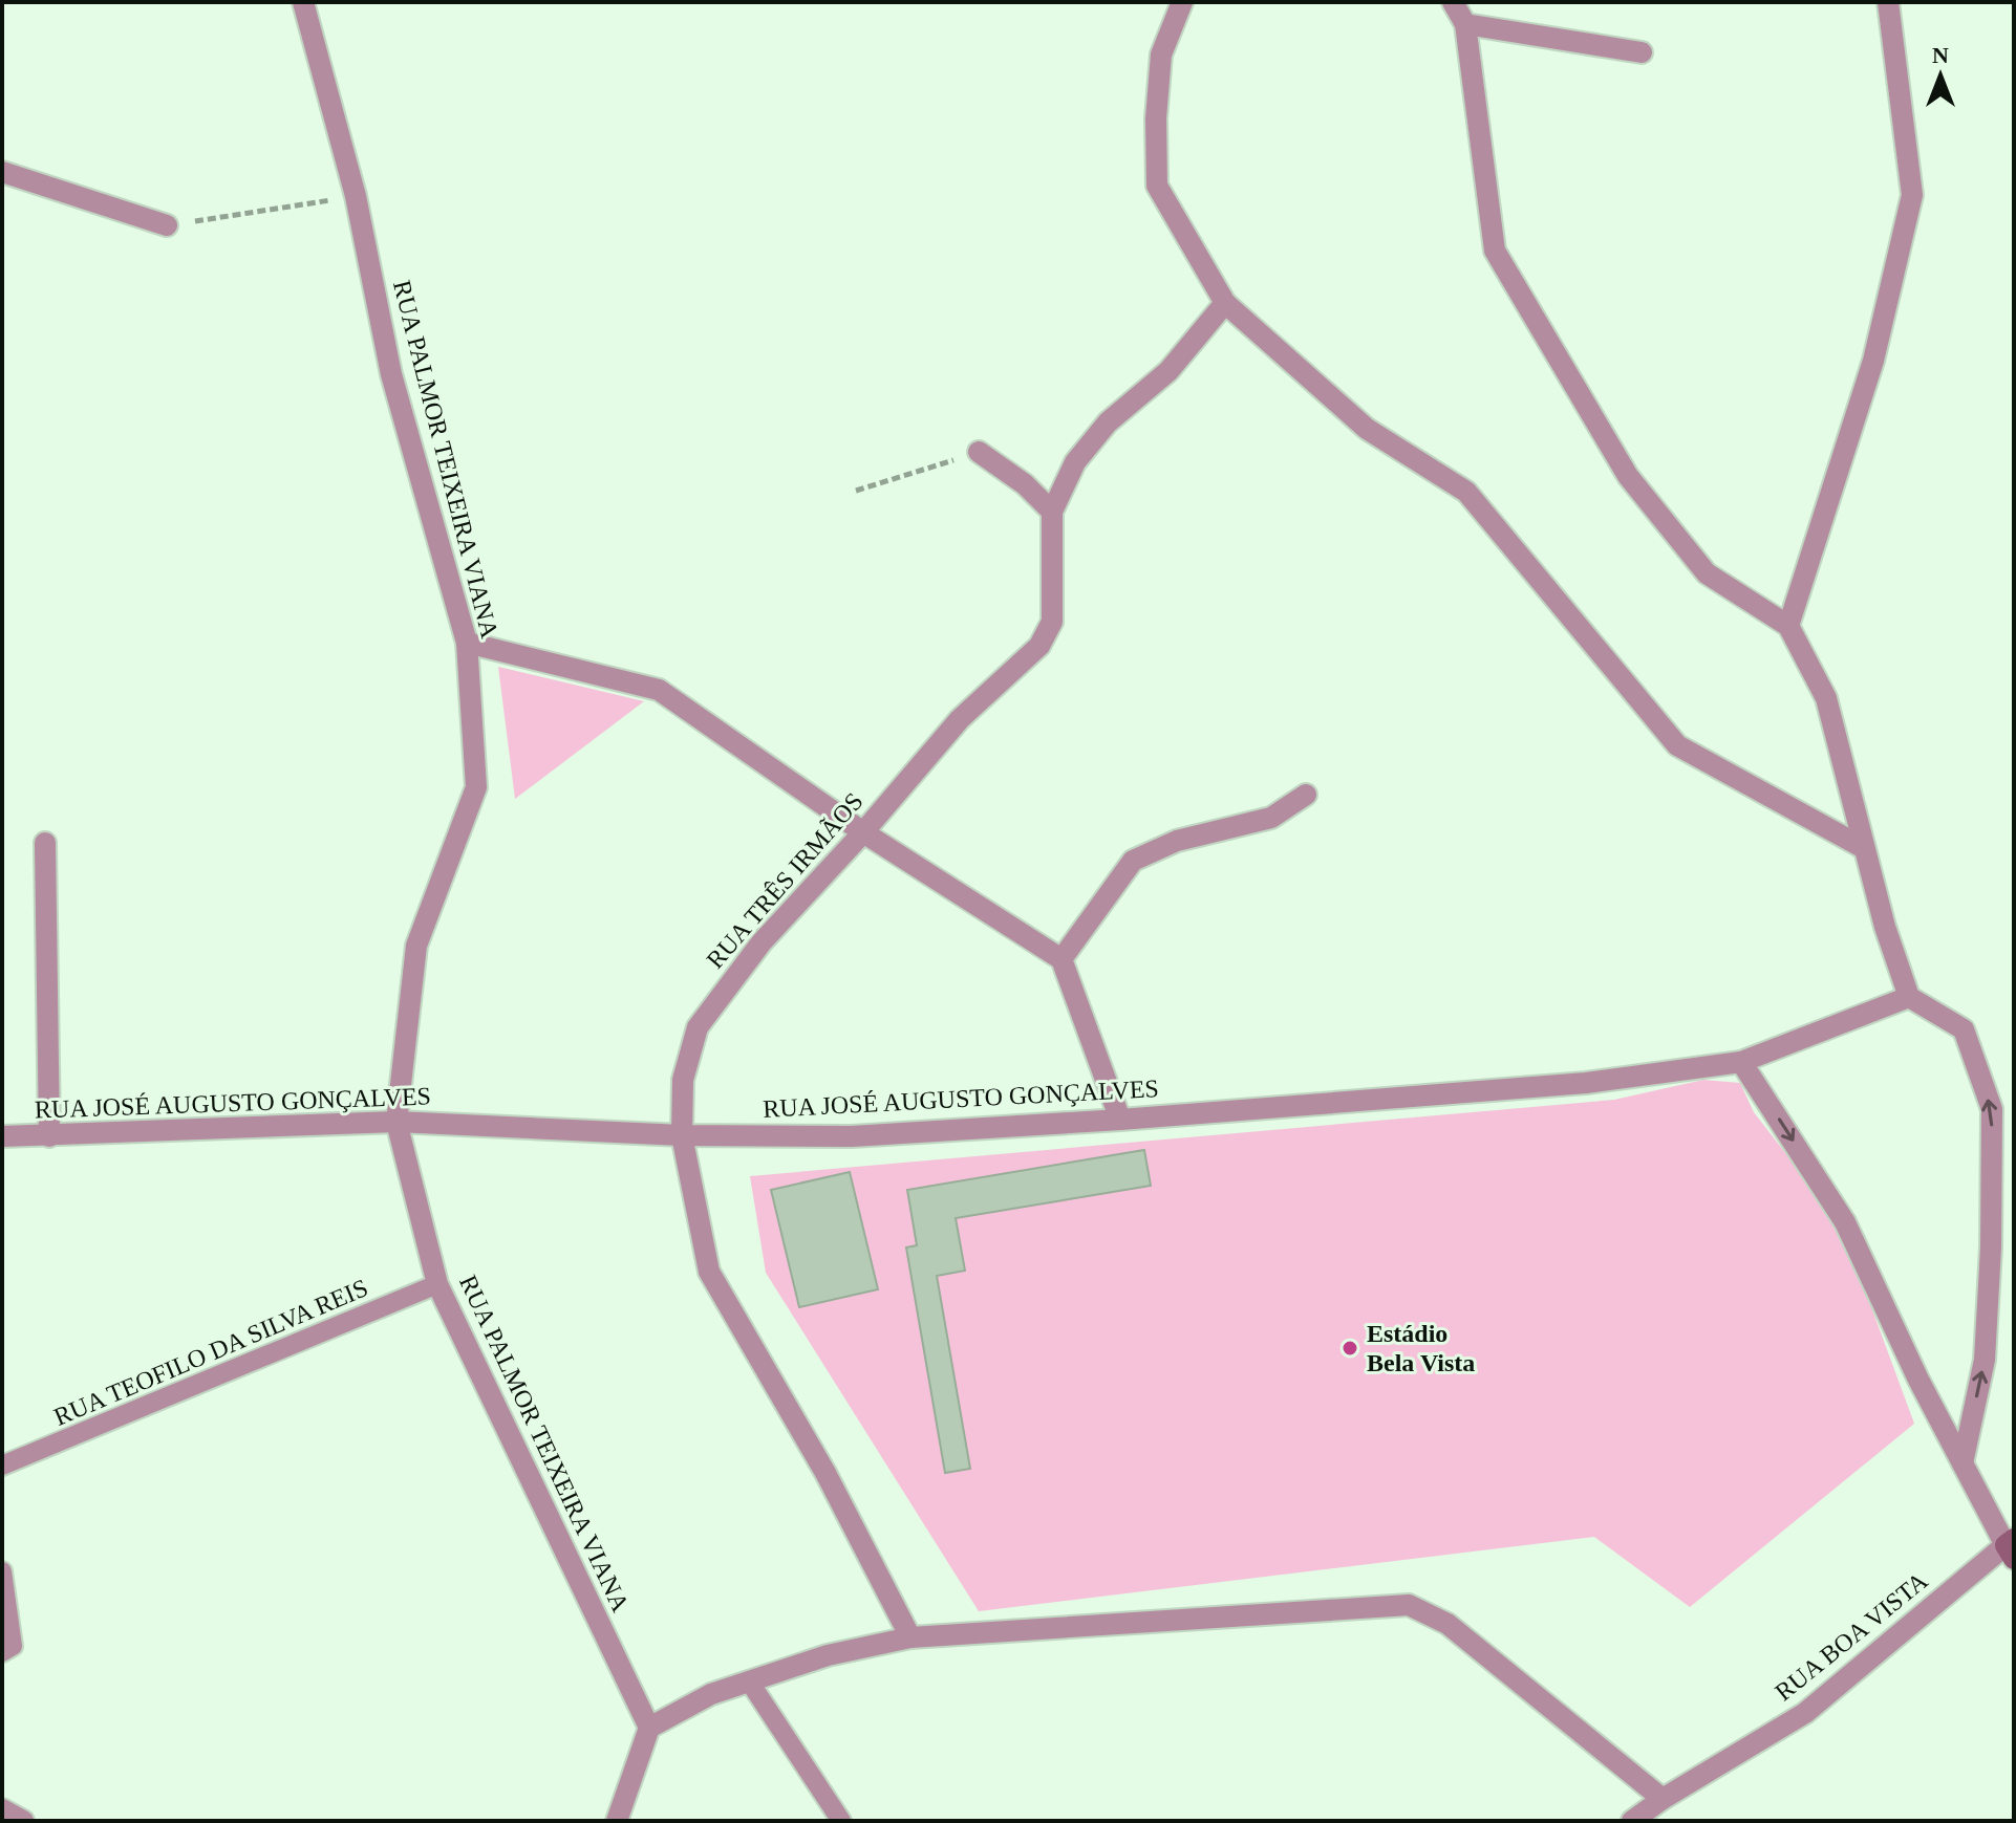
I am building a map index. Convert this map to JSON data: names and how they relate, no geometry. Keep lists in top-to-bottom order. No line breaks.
{"streets":{"street":["RUA PALMOR TEIXEIRA VIANA","RUA TRÊS IRMÃOS","RUA JOSÉ AUGUSTO GONÇALVES","RUA BOA VISTA"],"lane":["RUA TEOFILO DA SILVA REIS"]},"crossings":[["RUA PALMOR TEIXEIRA VIANA","RUA JOSÉ AUGUSTO GONÇALVES"],["RUA PALMOR TEIXEIRA VIANA","RUA TEOFILO DA SILVA REIS"],["RUA TRÊS IRMÃOS","RUA JOSÉ AUGUSTO GONÇALVES"]],"places":["Estádio Bela Vista"],"north":"top"}
